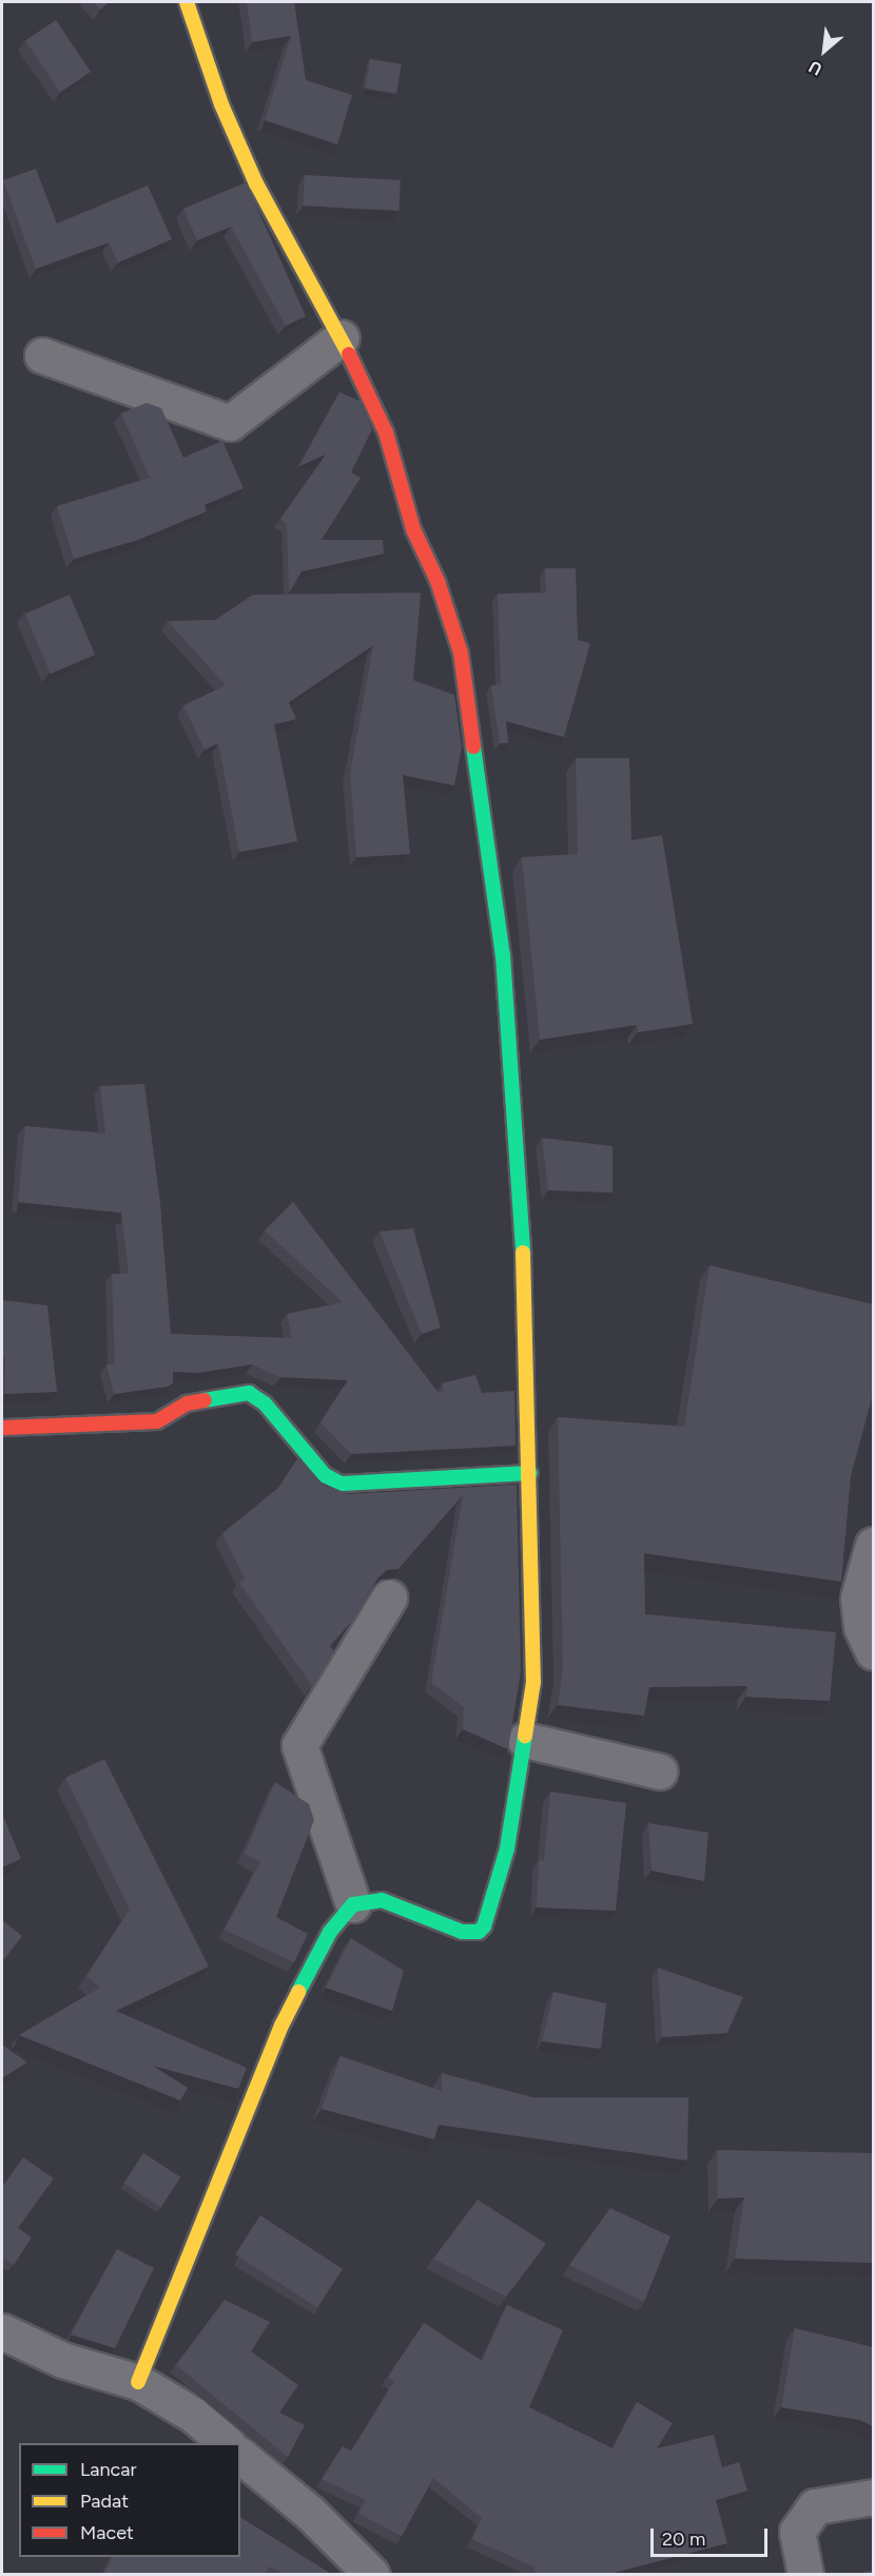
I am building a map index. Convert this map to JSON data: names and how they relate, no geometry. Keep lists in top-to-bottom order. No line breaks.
{"legend":["Lancar","Padat","Macet"],"scale_bar":"20 m","north":"bottom left"}
